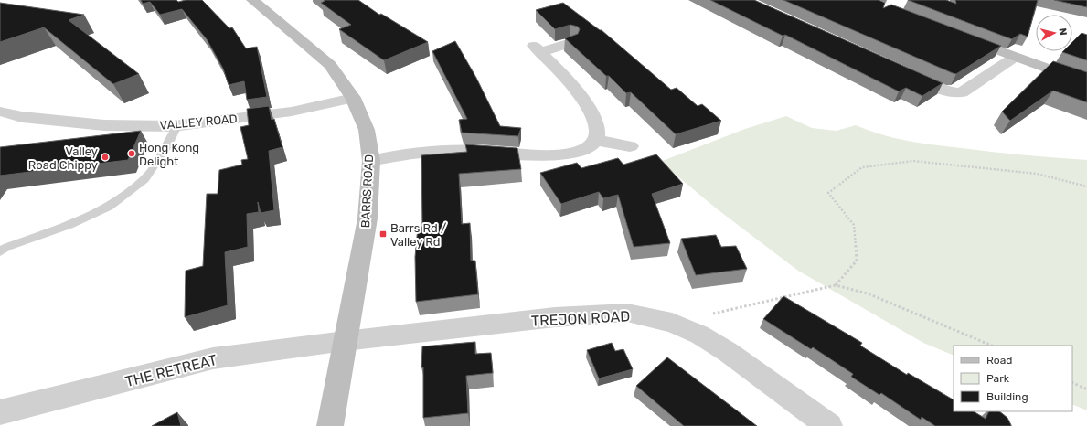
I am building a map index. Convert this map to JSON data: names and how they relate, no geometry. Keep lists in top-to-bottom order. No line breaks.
{"streets":{"street":["VALLEY ROAD","BARRS ROAD","TREJON ROAD","THE RETREAT"]},"crossings":[["VALLEY ROAD","BARRS ROAD"],["BARRS ROAD","TREJON ROAD"],["BARRS ROAD","THE RETREAT"],["TREJON ROAD","THE RETREAT"]],"places":{"other":["Hong Kong Delight","Valley Road Chippy"],"transit":["Barrs Rd / Valley Rd"]},"legend":["Road","Park","Building"],"north":"right"}
